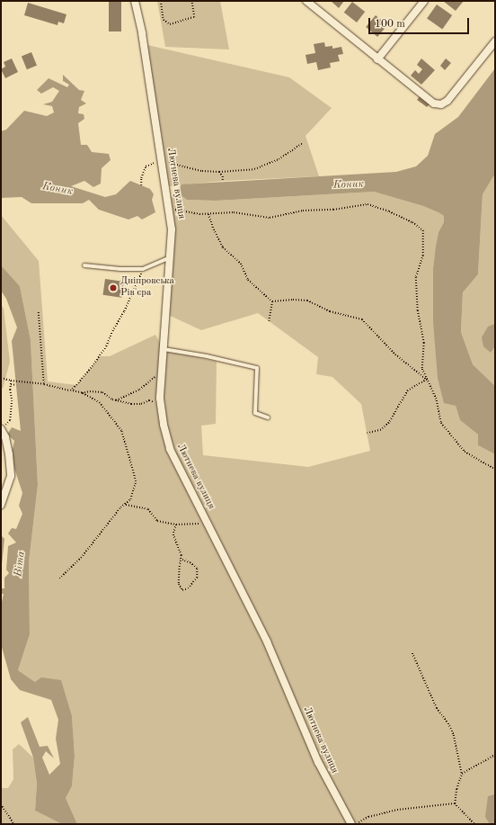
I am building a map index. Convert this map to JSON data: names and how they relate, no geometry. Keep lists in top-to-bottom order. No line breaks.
{"streets":{"street":["Лютнева вулиця"]},"water":["Коник","Віта"],"places":["Дніпровська Рів'єра"],"scale_bar":"100 m"}
